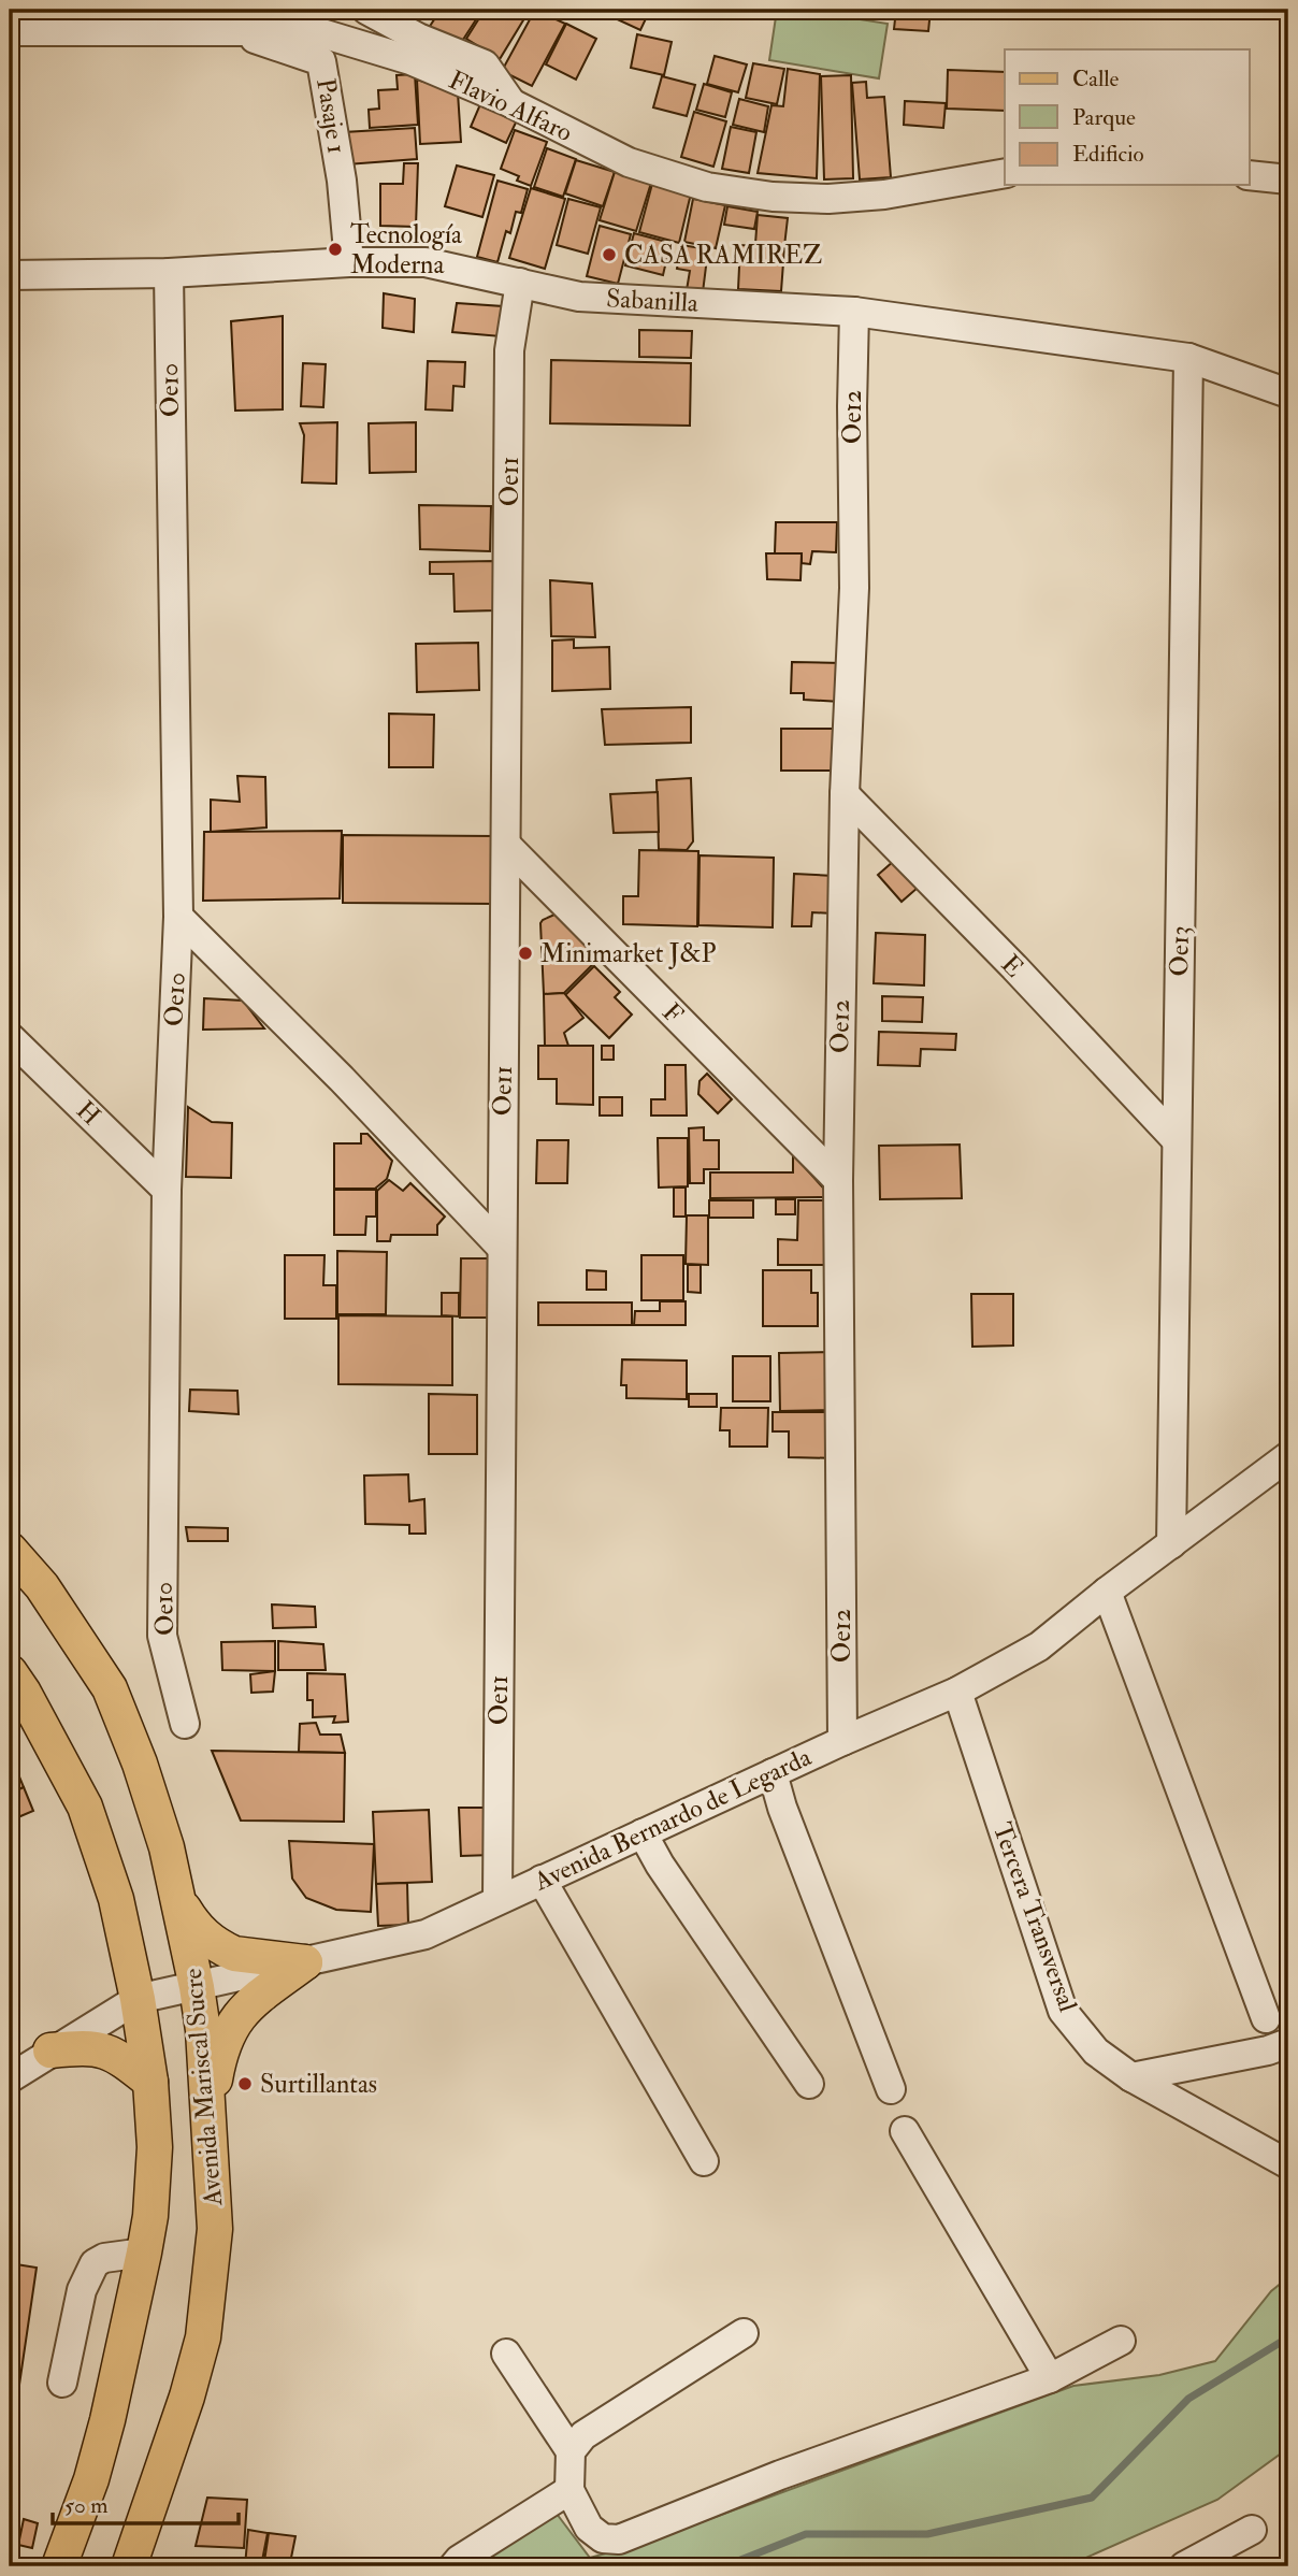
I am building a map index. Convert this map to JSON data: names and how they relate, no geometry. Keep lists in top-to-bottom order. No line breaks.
{"streets":{"main road":["Avenida Mariscal Sucre"],"street":["Flavio Alfaro","Pasaje 1","Sabanilla","Oe10","Oe12","Oe11","Oe13","E","F","H","Avenida Bernardo de Legarda","Tercera Transversal"]},"crossings":[["Flavio Alfaro","Pasaje 1"],["Pasaje 1","Sabanilla"],["Sabanilla","Oe10"],["Sabanilla","Oe12"],["Sabanilla","Oe11"],["Sabanilla","Oe13"],["Oe10","H"],["Oe12","E"],["Oe12","F"],["Oe12","Avenida Bernardo de Legarda"],["Oe11","F"],["Oe11","Avenida Bernardo de Legarda"],["Oe13","E"],["Oe13","Avenida Bernardo de Legarda"],["Avenida Bernardo de Legarda","Tercera Transversal"],["Avenida Bernardo de Legarda","Avenida Mariscal Sucre"]],"places":["Tecnología Moderna","CASA RAMIREZ","Minimarket J&P","Surtillantas"],"legend":["Calle","Parque","Edificio"],"scale_bar":"50 m"}
